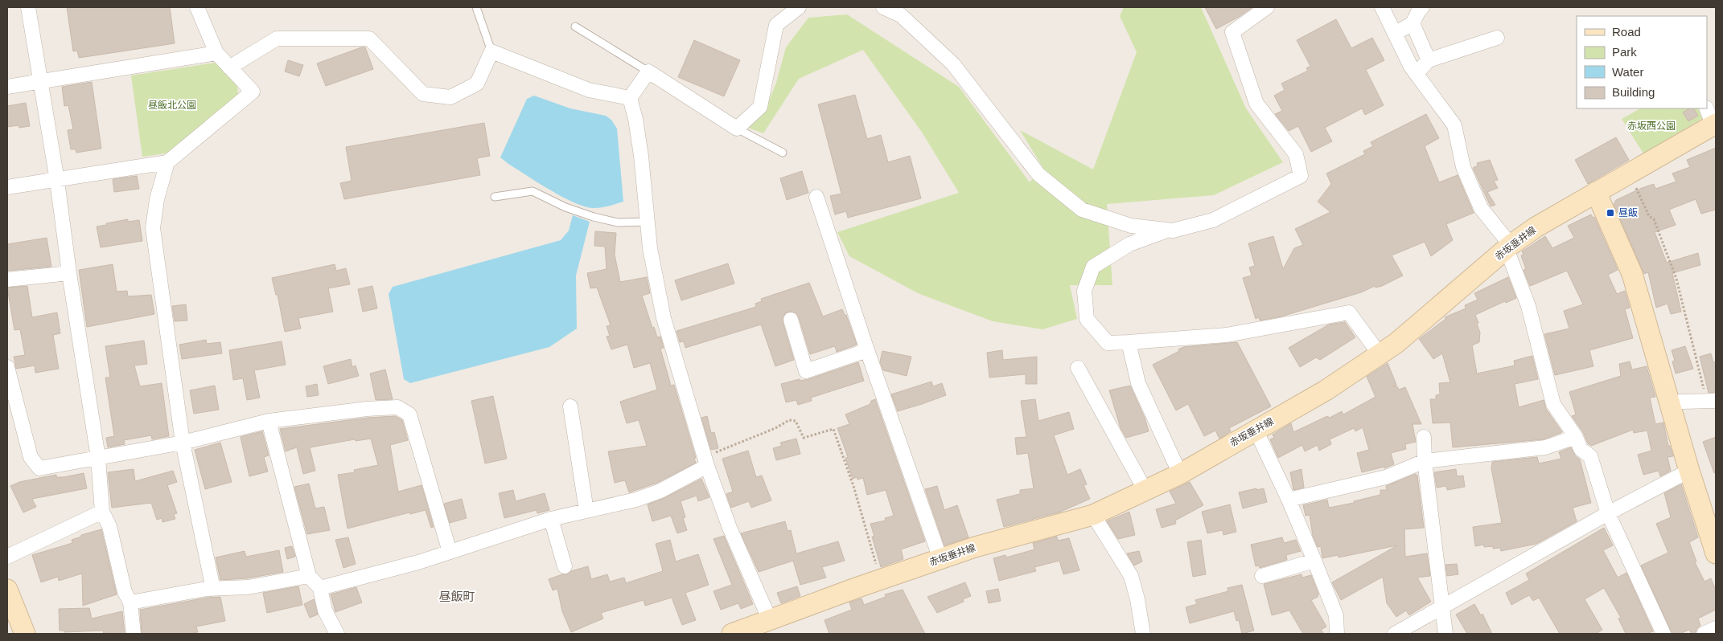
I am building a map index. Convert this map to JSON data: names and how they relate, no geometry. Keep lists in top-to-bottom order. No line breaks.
{"streets":{"main road":["赤坂垂井線"]},"districts":["昼飯町"],"parks":["昼飯北公園","赤坂西公園"],"places":{"transit":["昼飯"]},"legend":["Road","Park","Water","Building"]}
